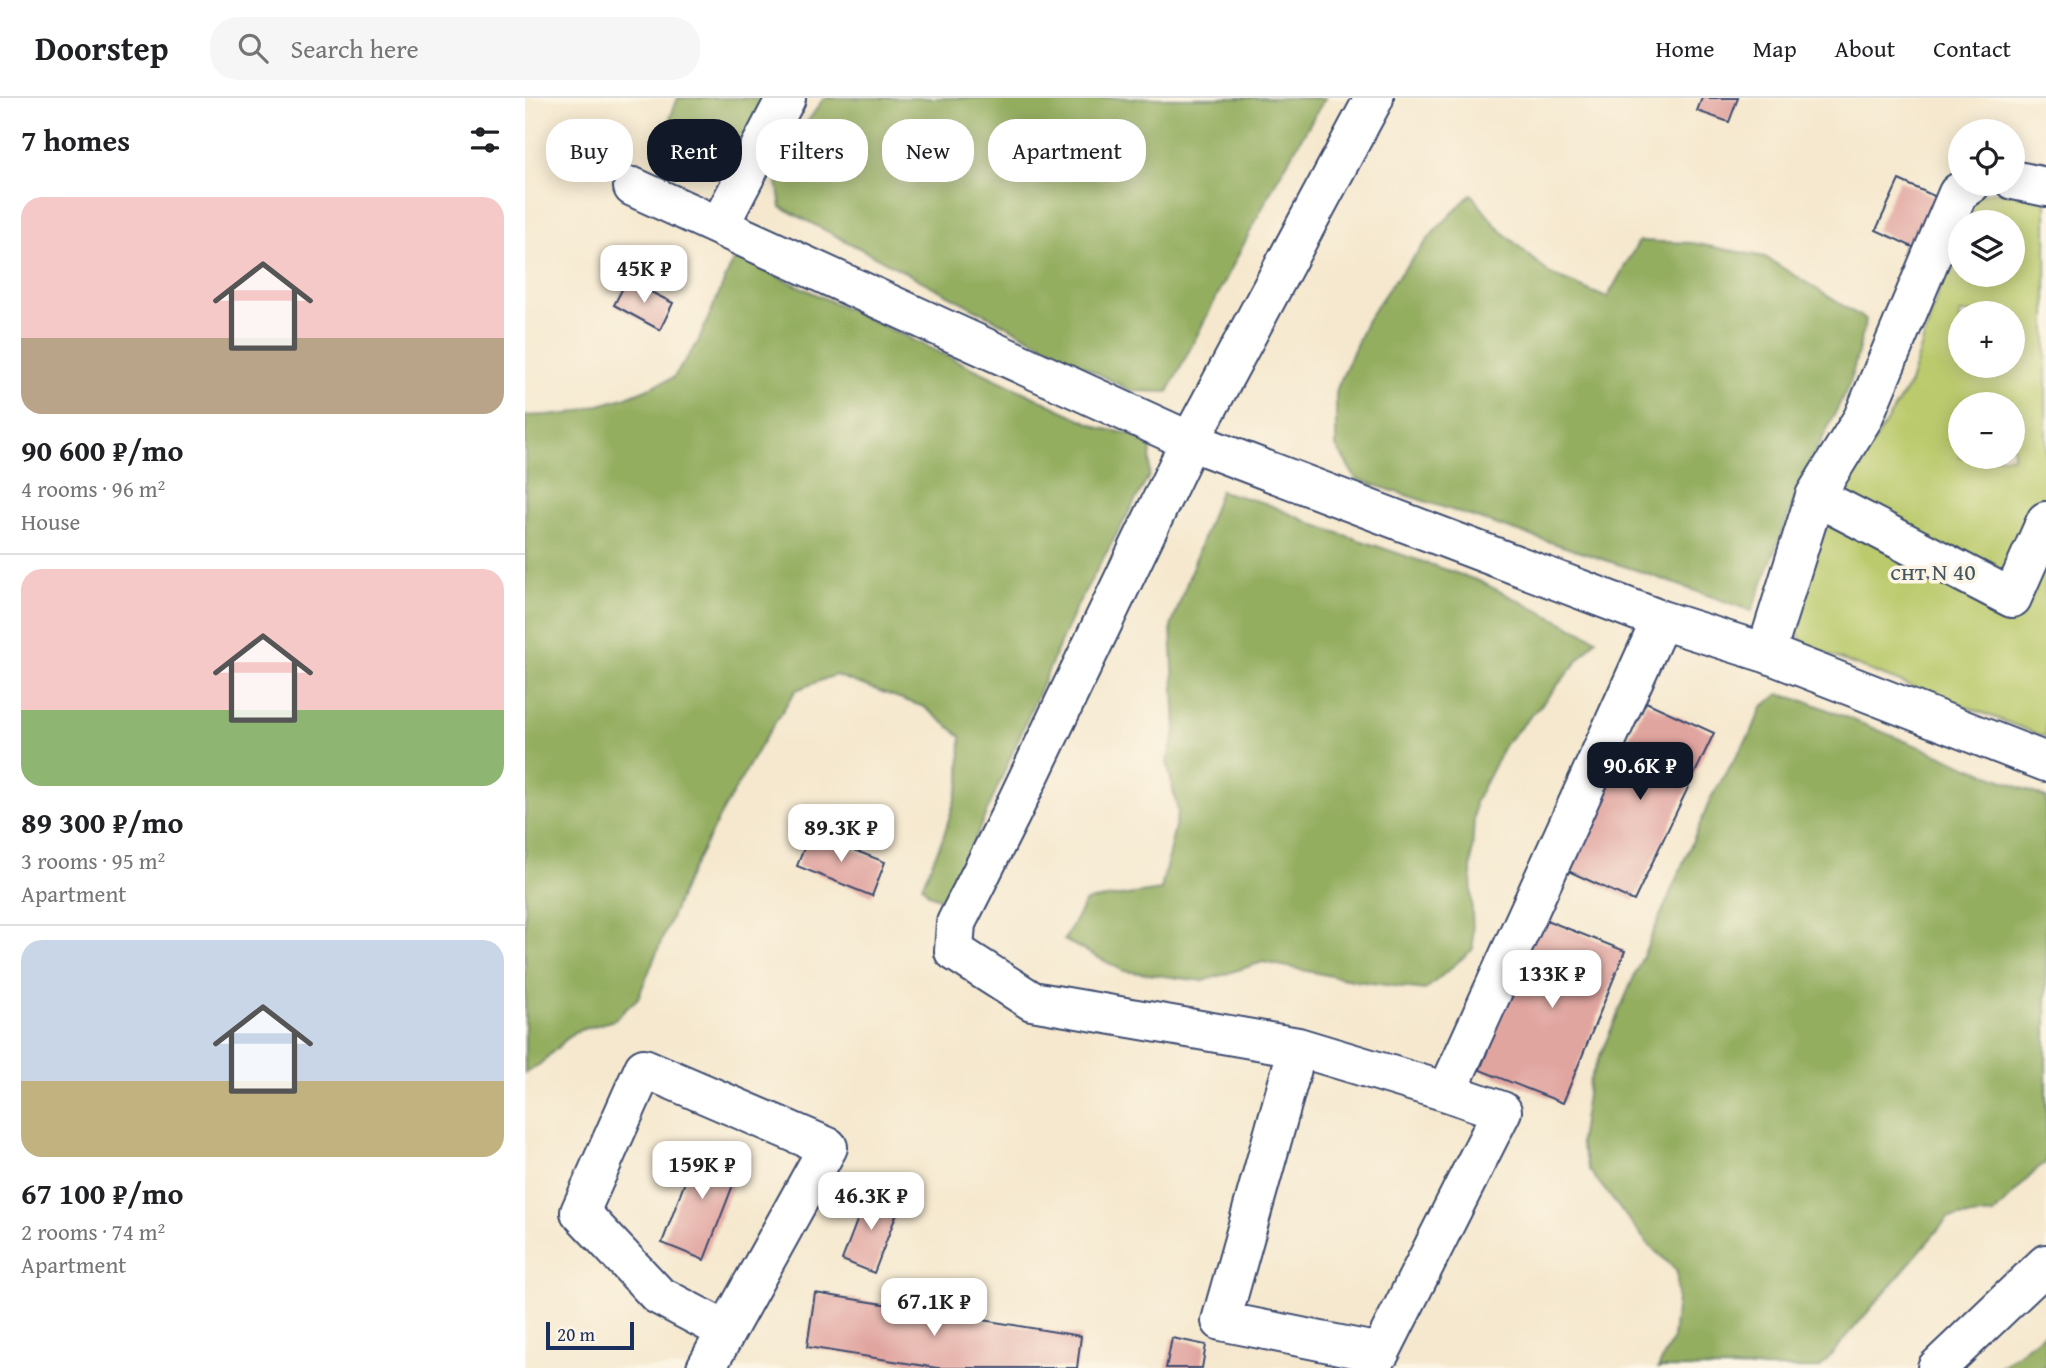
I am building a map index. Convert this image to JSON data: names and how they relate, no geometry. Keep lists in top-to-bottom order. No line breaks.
{"parks":["снт N 40"],"scale_bar":"20 m","page":{"header":"Doorstep","search":"Search here","nav":["Home","Map","About","Contact"],"heading":"7 homes","map_buttons":["+","−"],"chip":["Buy","Rent","Filters","New","Apartment"],"list":[{"name":"90 600 ₽/mo","note":"4 rooms · 96 m² · House"},{"name":"89 300 ₽/mo","note":"3 rooms · 95 m² · Apartment"},{"name":"67 100 ₽/mo","note":"2 rooms · 74 m² · Apartment"}],"price":["45K ₽","90.6K ₽","89.3K ₽","133K ₽","159K ₽","46.3K ₽","67.1K ₽"],"scale":"20 m"}}
